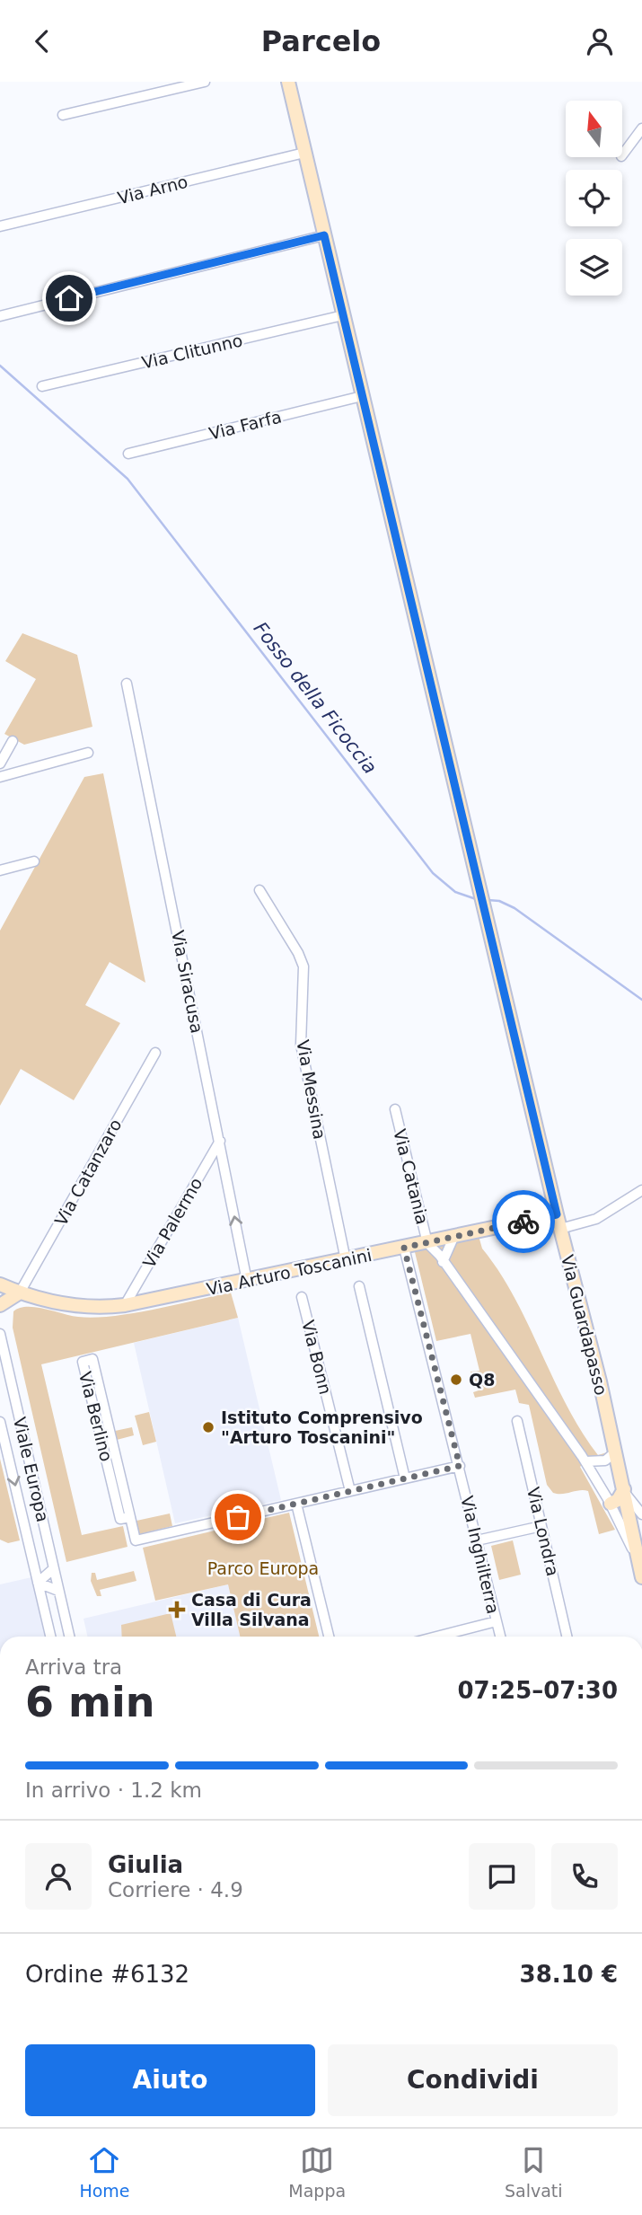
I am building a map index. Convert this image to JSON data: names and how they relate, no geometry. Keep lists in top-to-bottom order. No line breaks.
{"streets":{"street":["Via Arno","Via Clitunno","Via Farfa","Via Siracusa","Via Messina","Via Catanzaro","Via Catania","Via Palermo","Via Arturo Toscanini","Via Guardapasso","Via Bonn","Via Berlino","Viale Europa","Via Londra","Via Inghilterra"]},"crossings":[["Via Arno","Via Guardapasso"],["Via Clitunno","Via Guardapasso"],["Via Farfa","Via Guardapasso"],["Via Siracusa","Via Palermo"],["Via Siracusa","Via Arturo Toscanini"],["Via Messina","Via Arturo Toscanini"],["Via Catanzaro","Via Arturo Toscanini"],["Via Catania","Via Arturo Toscanini"],["Via Palermo","Via Arturo Toscanini"],["Via Arturo Toscanini","Via Guardapasso"],["Via Arturo Toscanini","Via Inghilterra"]],"water":["Fosso della Ficoccia"],"parks":["Parco Europa"],"places":{"other":["Q8","Istituto Comprensivo \"Arturo Toscanini\""],"health":["Casa di Cura Villa Silvana"]},"north":"top","page":{"header":"Parcelo","heading":["6 min","Arriva tra","07:25–07:30"],"panel":["Giulia","Corriere · 4.9","Ordine #6132","38.10 €"],"bar":"In arrivo · 1.2 km","buttons":["Aiuto","Condividi"],"tabs":["Home","Mappa","Salvati"]}}
